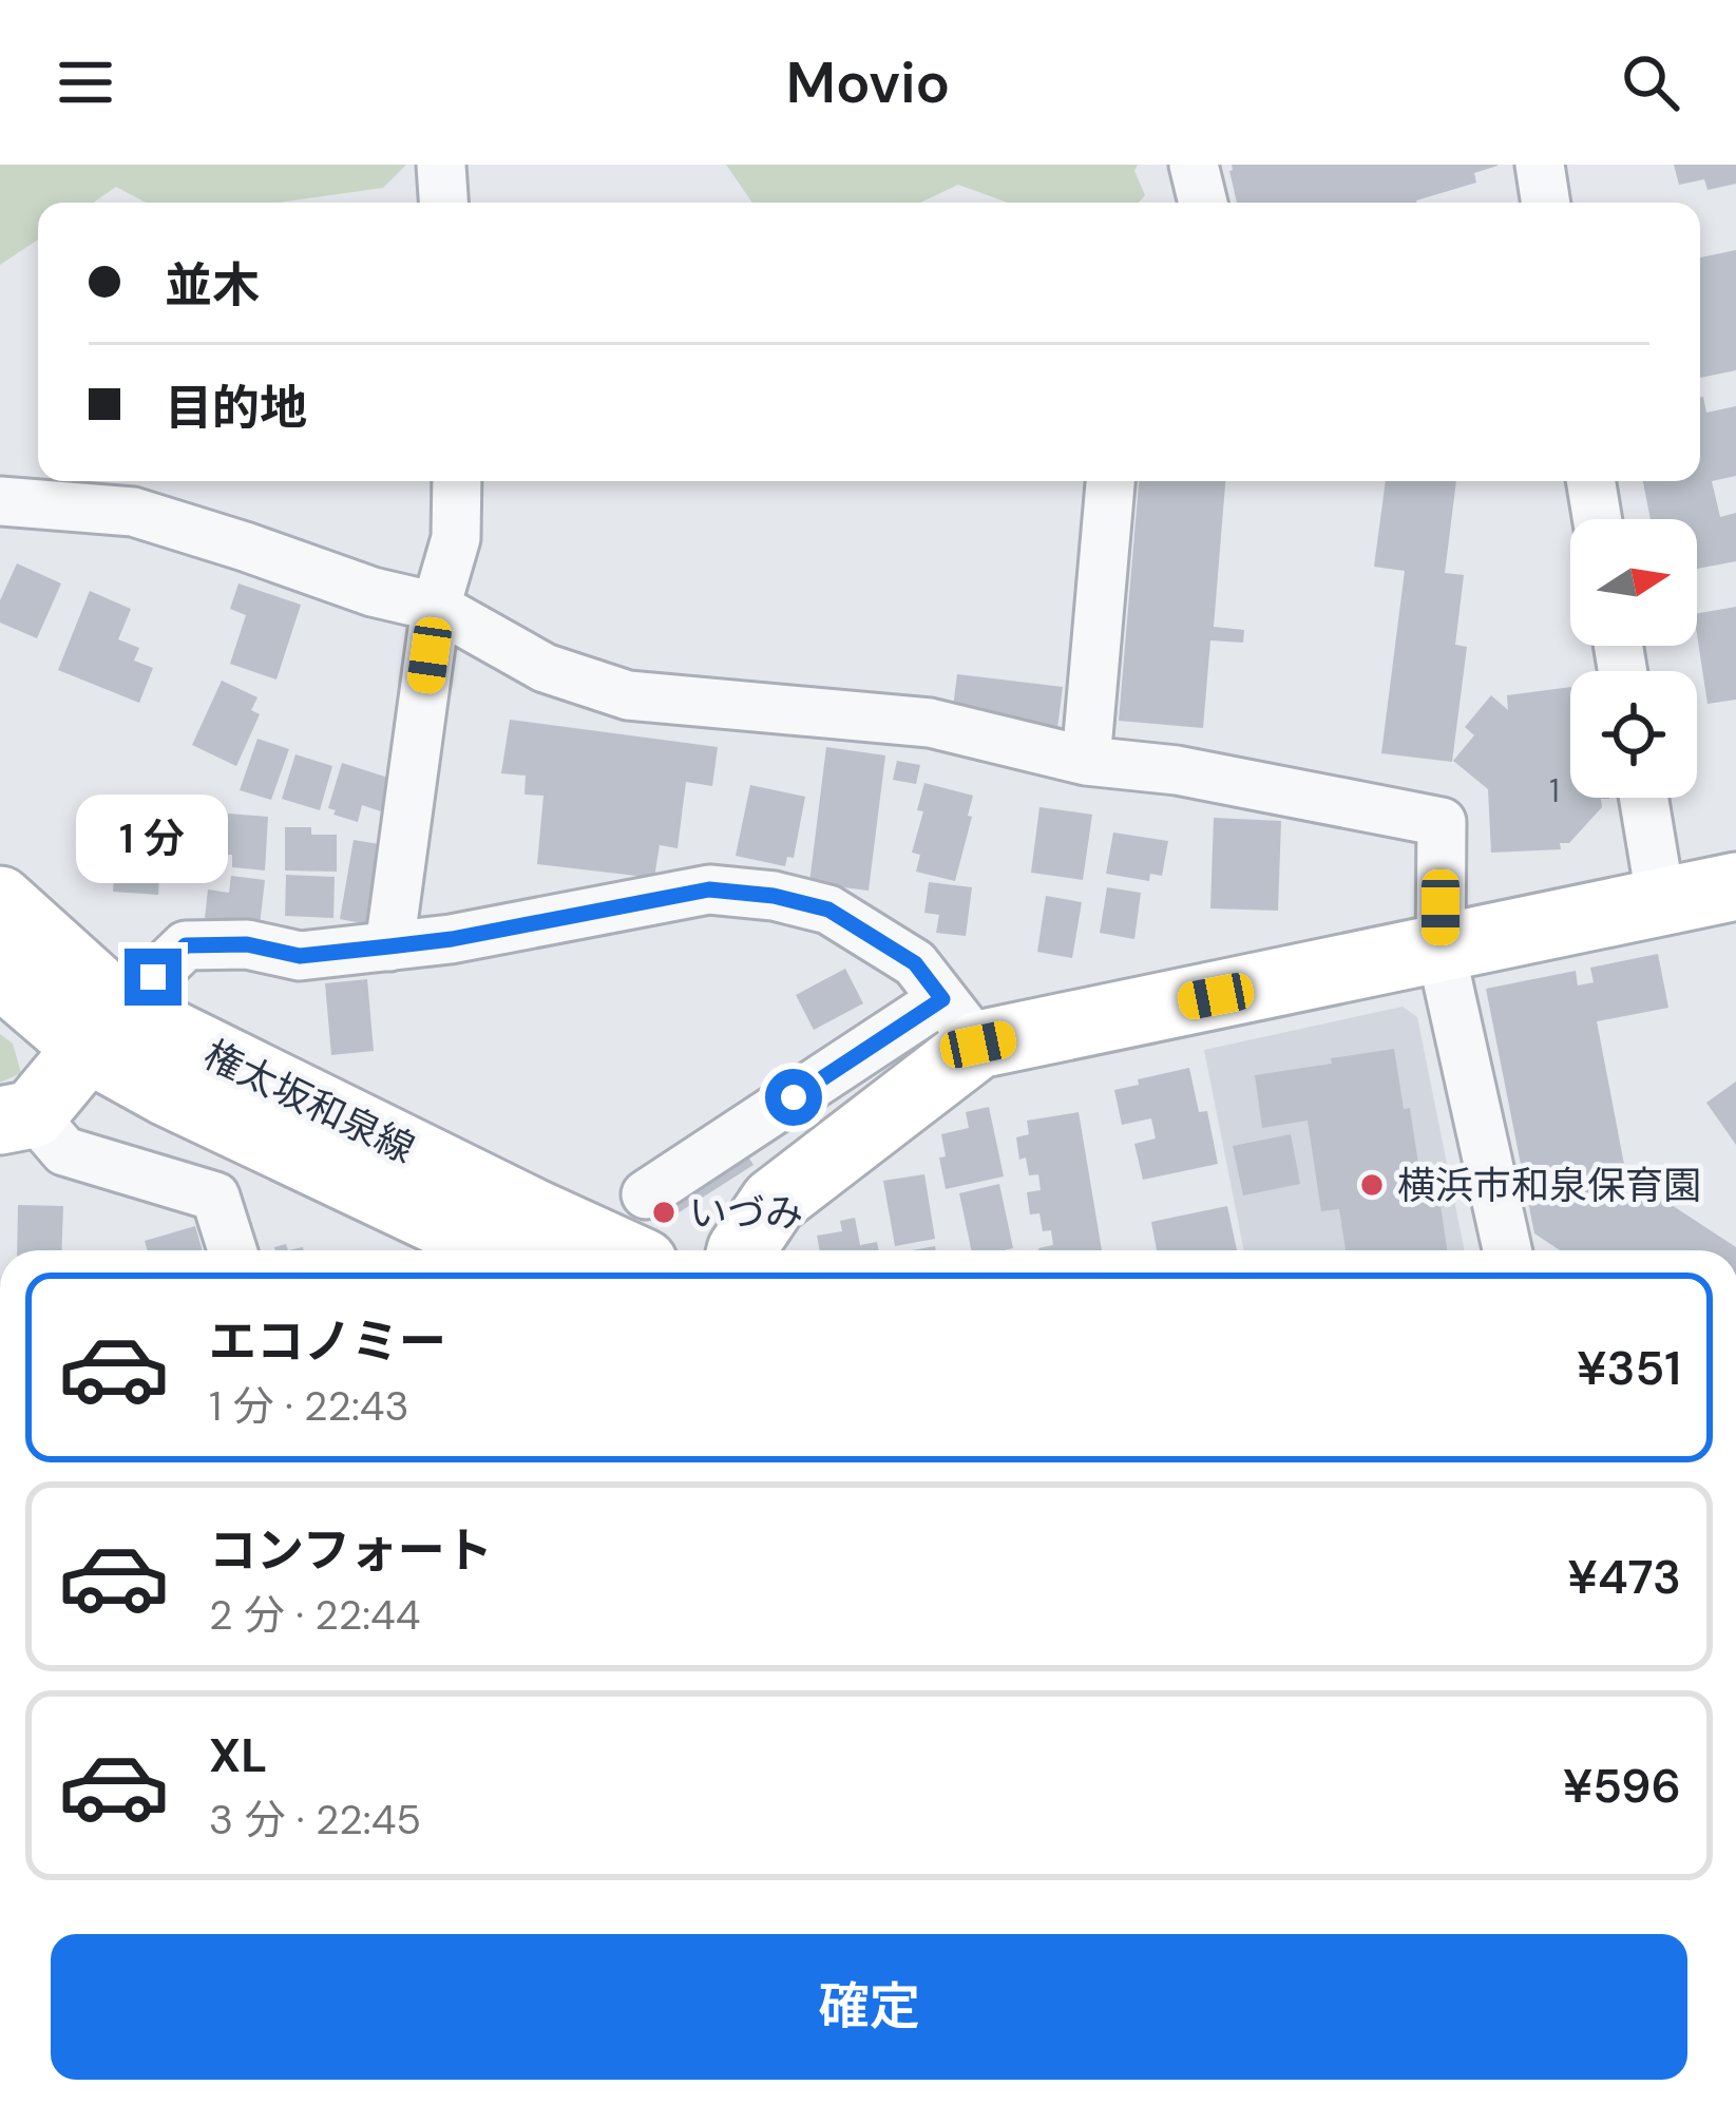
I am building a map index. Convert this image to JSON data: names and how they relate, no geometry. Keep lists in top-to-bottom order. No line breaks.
{"streets":{"street":["権太坂和泉線"]},"places":["横浜市和泉保育園","いづみ"],"house_numbers":["1"],"north":"right","page":{"header":"Movio","banner":["並木","目的地"],"bubble":"1 分","list":[{"name":"エコノミー","note":"1 分 · 22:43","value":"¥351"},{"name":"コンフォート","note":"2 分 · 22:44","value":"¥473"},{"name":"XL","note":"3 分 · 22:45","value":"¥596"}],"buttons":"確定"}}
